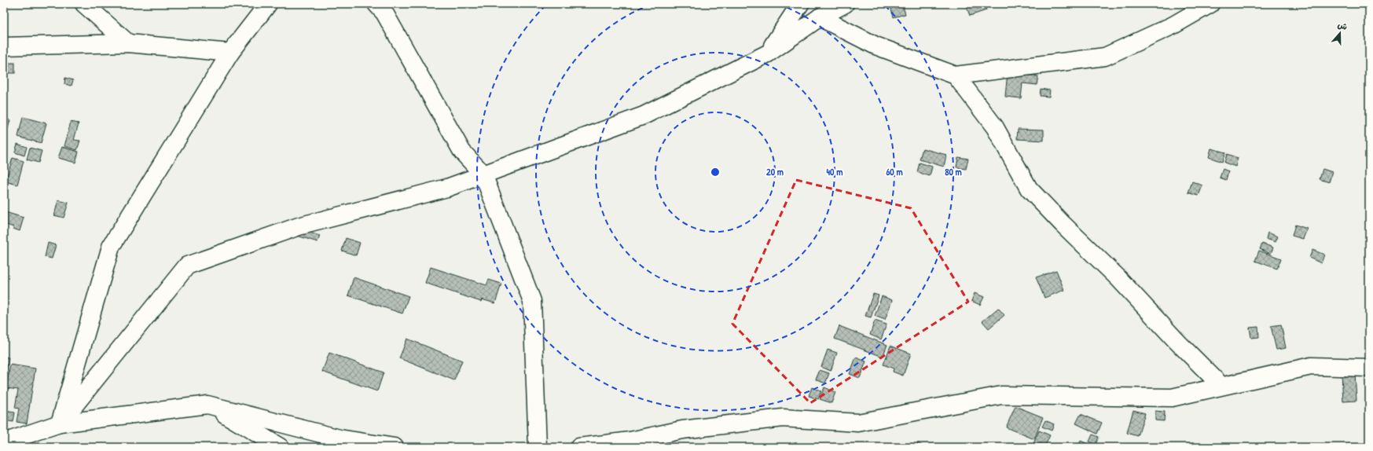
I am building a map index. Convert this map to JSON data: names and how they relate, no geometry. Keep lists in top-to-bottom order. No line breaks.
{"north":"top","rings":["20 m","40 m","60 m","80 m"]}
